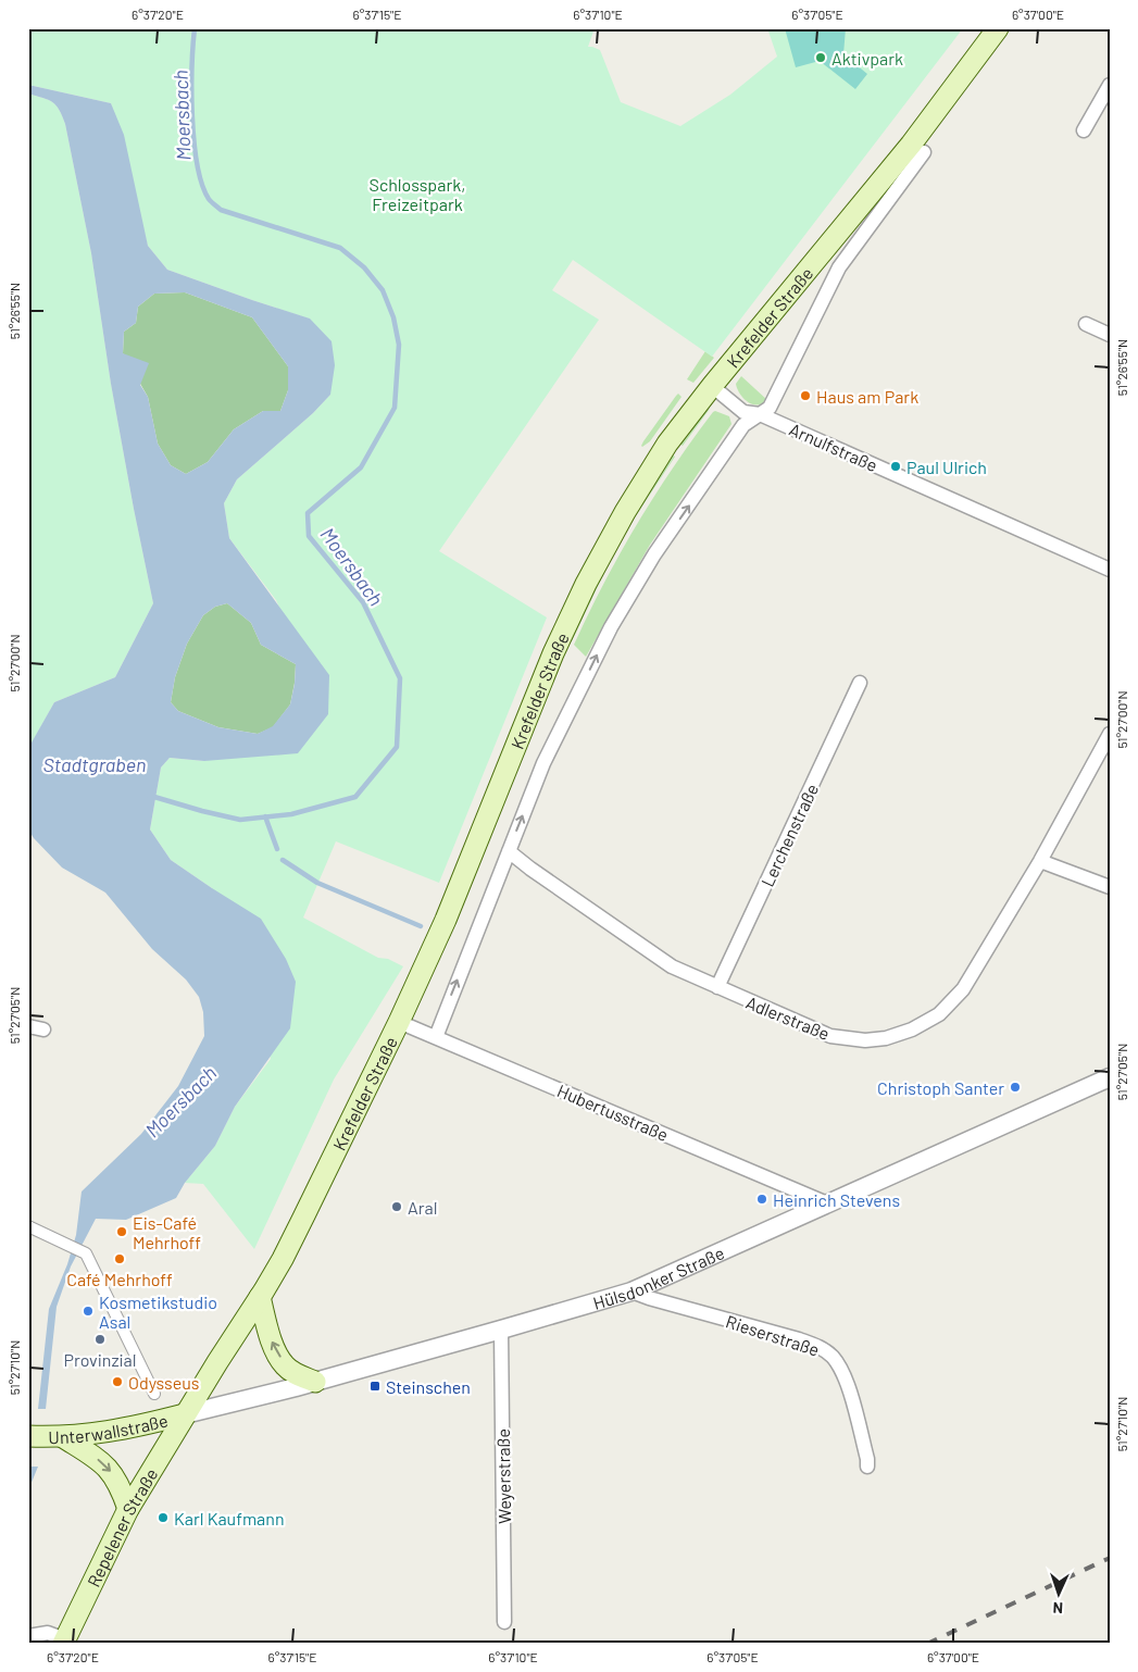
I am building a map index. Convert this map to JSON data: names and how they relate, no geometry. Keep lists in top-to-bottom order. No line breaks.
{"streets":{"main road":["Krefelder Straße","Unterwallstraße","Repelener Straße"],"street":["Arnulfstraße","Lerchenstraße","Adlerstraße","Hubertusstraße","Hülsdonker Straße","Rieserstraße","Weyerstraße"]},"crossings":[["Krefelder Straße","Arnulfstraße"],["Krefelder Straße","Adlerstraße"],["Krefelder Straße","Hubertusstraße"],["Krefelder Straße","Hülsdonker Straße"],["Krefelder Straße","Unterwallstraße"],["Krefelder Straße","Repelener Straße"],["Lerchenstraße","Adlerstraße"],["Hubertusstraße","Hülsdonker Straße"],["Hülsdonker Straße","Rieserstraße"],["Hülsdonker Straße","Unterwallstraße"],["Hülsdonker Straße","Weyerstraße"],["Hülsdonker Straße","Repelener Straße"],["Unterwallstraße","Repelener Straße"]],"water":["Moersbach","Stadtgraben"],"parks":["Schlosspark, Freizeitpark"],"places":{"other":["Aktivpark","Haus am Park","Paul Ulrich","Christoph Santer","Heinrich Stevens","Aral","Eis-Café Mehrhoff","Café Mehrhoff","Kosmetikstudio Asal","Provinzial","Odysseus","Karl Kaufmann"],"transit":["Steinschen"]},"north":"bottom","coordinates":["6°37'20\"E","6°37'15\"E","6°37'10\"E","6°37'05\"E","6°37'00\"E","51°26'55\"N","51°27'00\"N","51°27'05\"N","51°27'10\"N"]}
